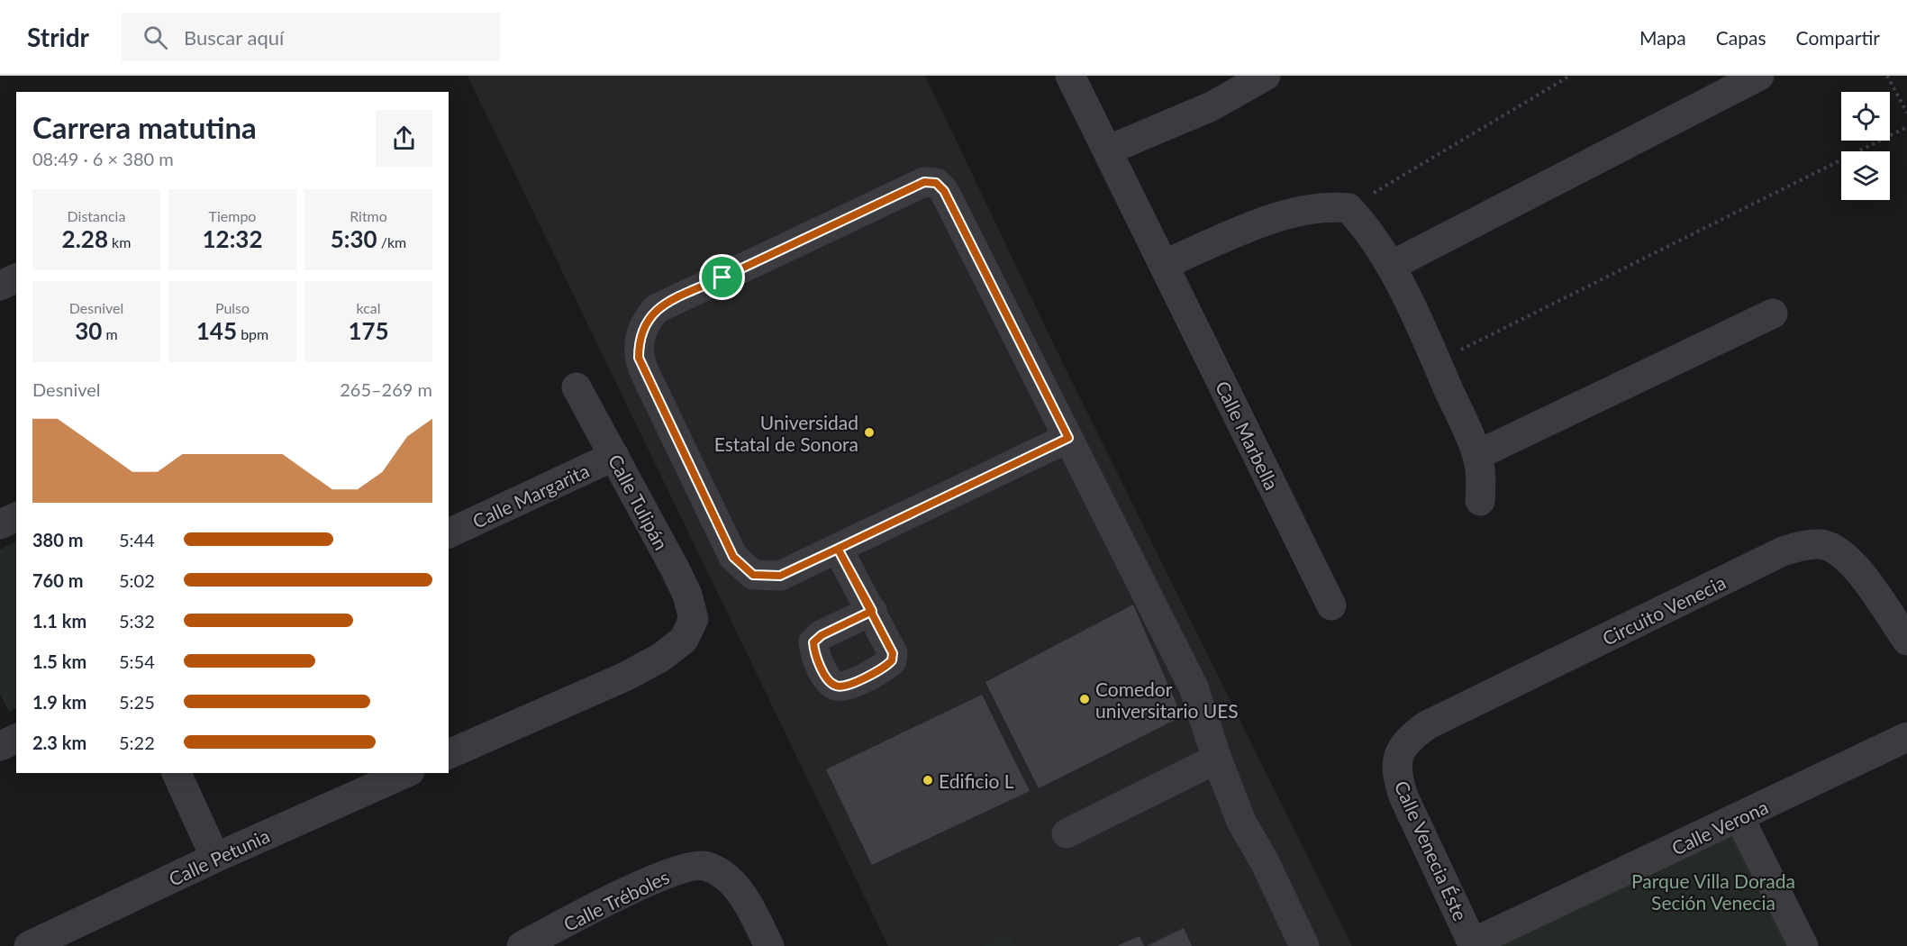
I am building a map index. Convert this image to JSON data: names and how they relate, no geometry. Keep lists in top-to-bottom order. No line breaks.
{"streets":{"street":["Calle Marbella","Calle Margarita","Calle Tulipán","Circuito Venecia","Calle Verona","Calle Venecia Éste","Calle Petunia","Calle Tréboles"]},"crossings":[["Calle Margarita","Calle Tulipán"],["Circuito Venecia","Calle Venecia Éste"],["Calle Verona","Calle Venecia Éste"]],"parks":["Parque Villa Dorada Seción Venecia"],"places":["Universidad Estatal de Sonora","Comedor universitario UES","Edificio L"],"page":{"header":"Stridr","search":"Buscar aquí","nav":["Mapa","Capas","Compartir"],"heading":["Carrera matutina","08:49 · 6 × 380 m"],"stats":[["Distancia","2.28 km"],["Tiempo","12:32"],["Ritmo","5:30 /km"],["Desnivel","30 m"],["Pulso","145 bpm"],["kcal","175"]],"chart":["Desnivel","265–269 m"],"list":[{"name":"380 m","note":"5:44"},{"name":"760 m","note":"5:02"},{"name":"1.1 km","note":"5:32"},{"name":"1.5 km","note":"5:54"},{"name":"1.9 km","note":"5:25"},{"name":"2.3 km","note":"5:22"}]}}
